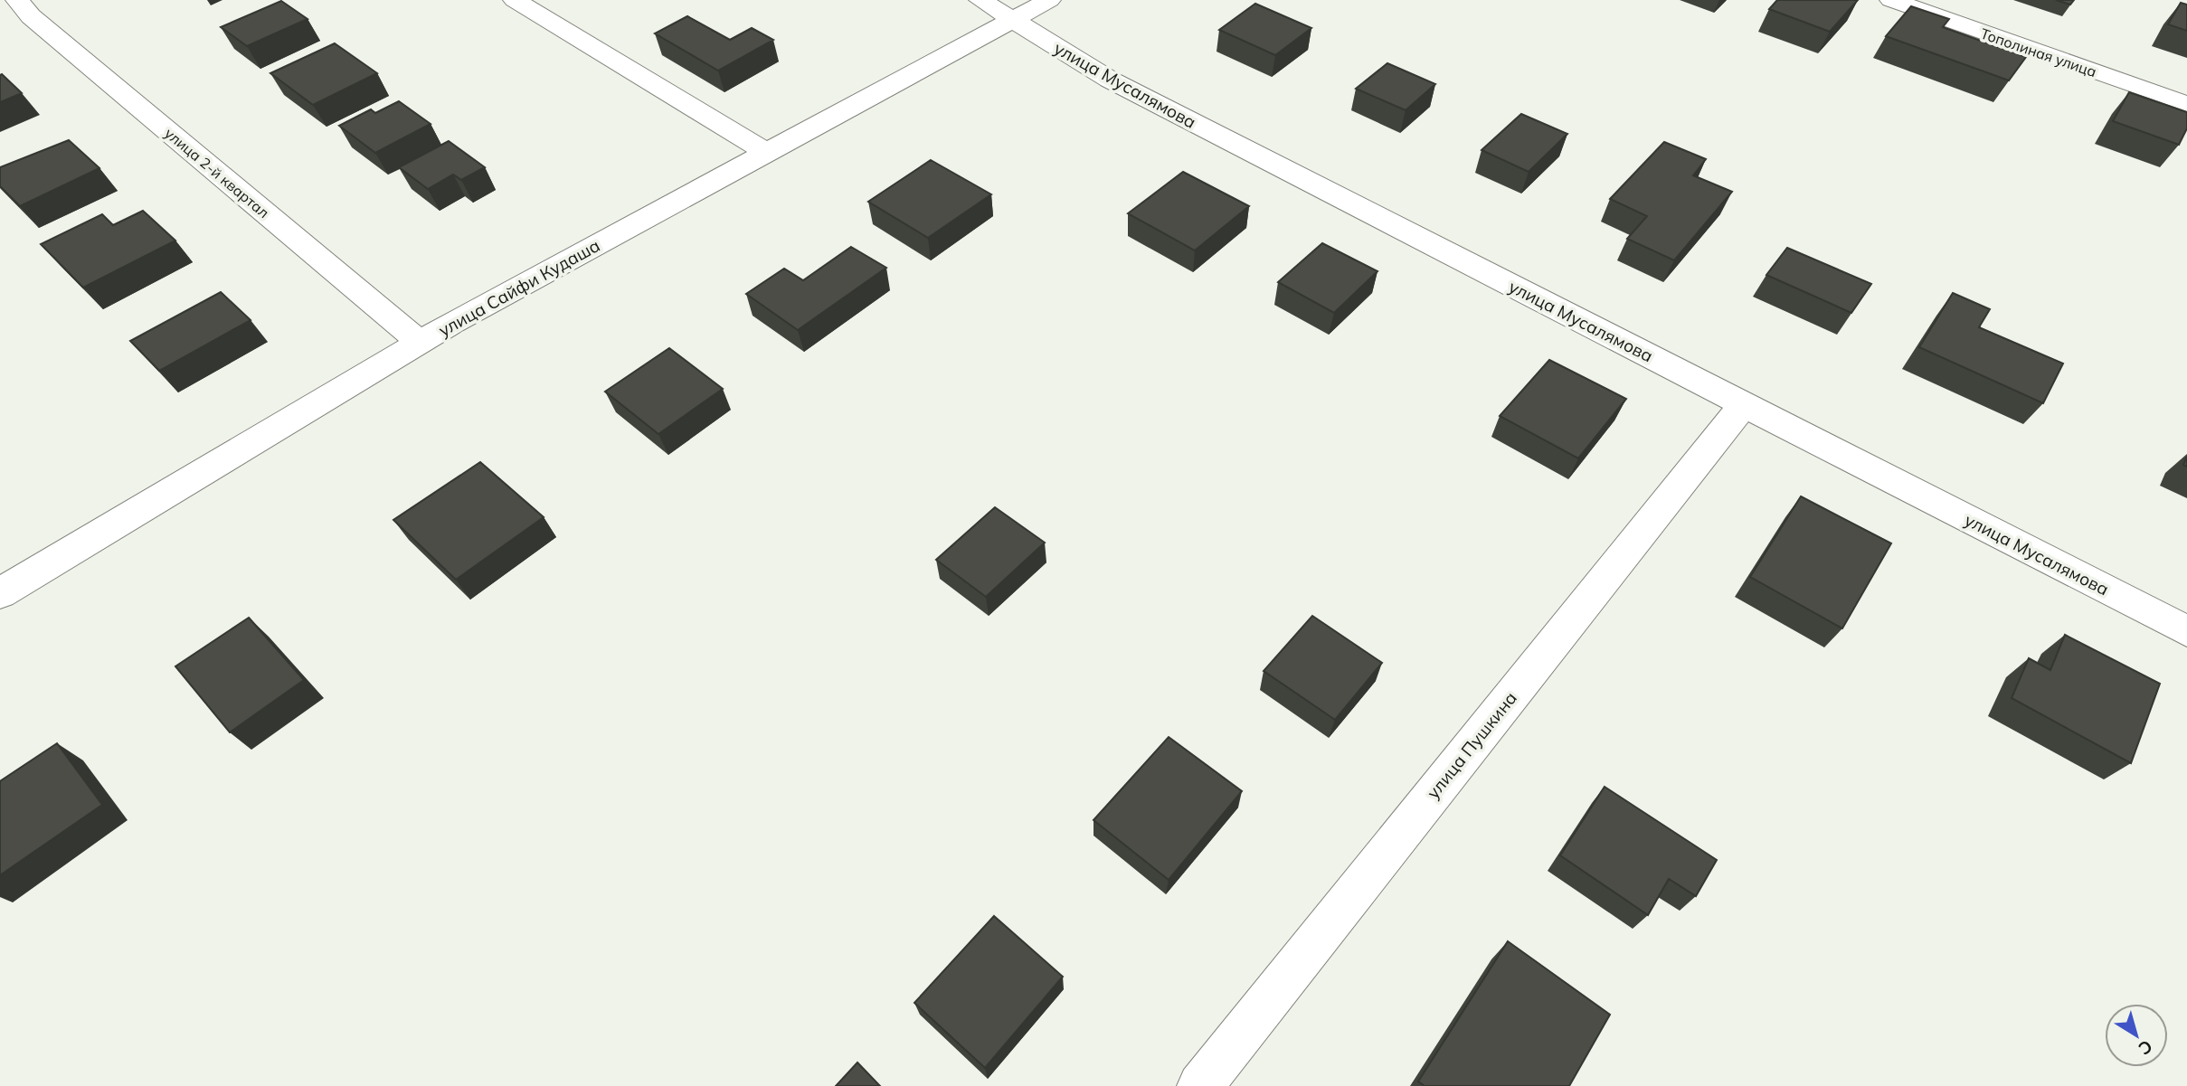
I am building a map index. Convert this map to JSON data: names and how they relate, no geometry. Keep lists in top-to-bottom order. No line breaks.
{"streets":{"street":["Тополиная улица","улица Мусалямова","улица 2-й квартал","улица Сайфи Кудаша","улица Пушкина"]},"crossings":[["улица Мусалямова","улица Сайфи Кудаша"],["улица Мусалямова","улица Пушкина"],["улица 2-й квартал","улица Сайфи Кудаша"]],"north":"bottom right"}
